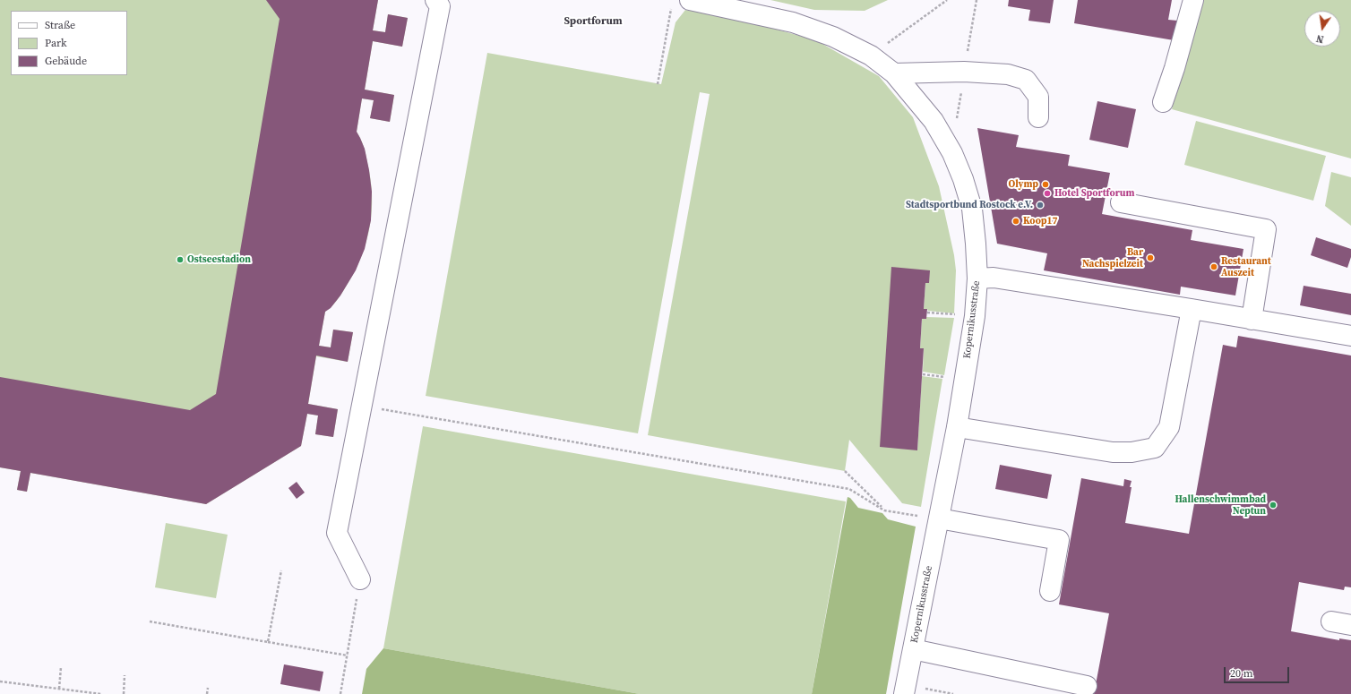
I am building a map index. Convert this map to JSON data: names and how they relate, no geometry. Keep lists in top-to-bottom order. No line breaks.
{"streets":{"street":["Kopernikusstraße"]},"districts":["Sportforum"],"places":["Olymp","Hotel Sportforum","Stadtsportbund Rostock e.V.","Koop17","Bar Nachspielzeit","Ostseestadion","Restaurant Auszeit","Hallenschwimmbad Neptun"],"legend":["Straße","Park","Gebäude"],"scale_bar":"20 m","north":"bottom"}
